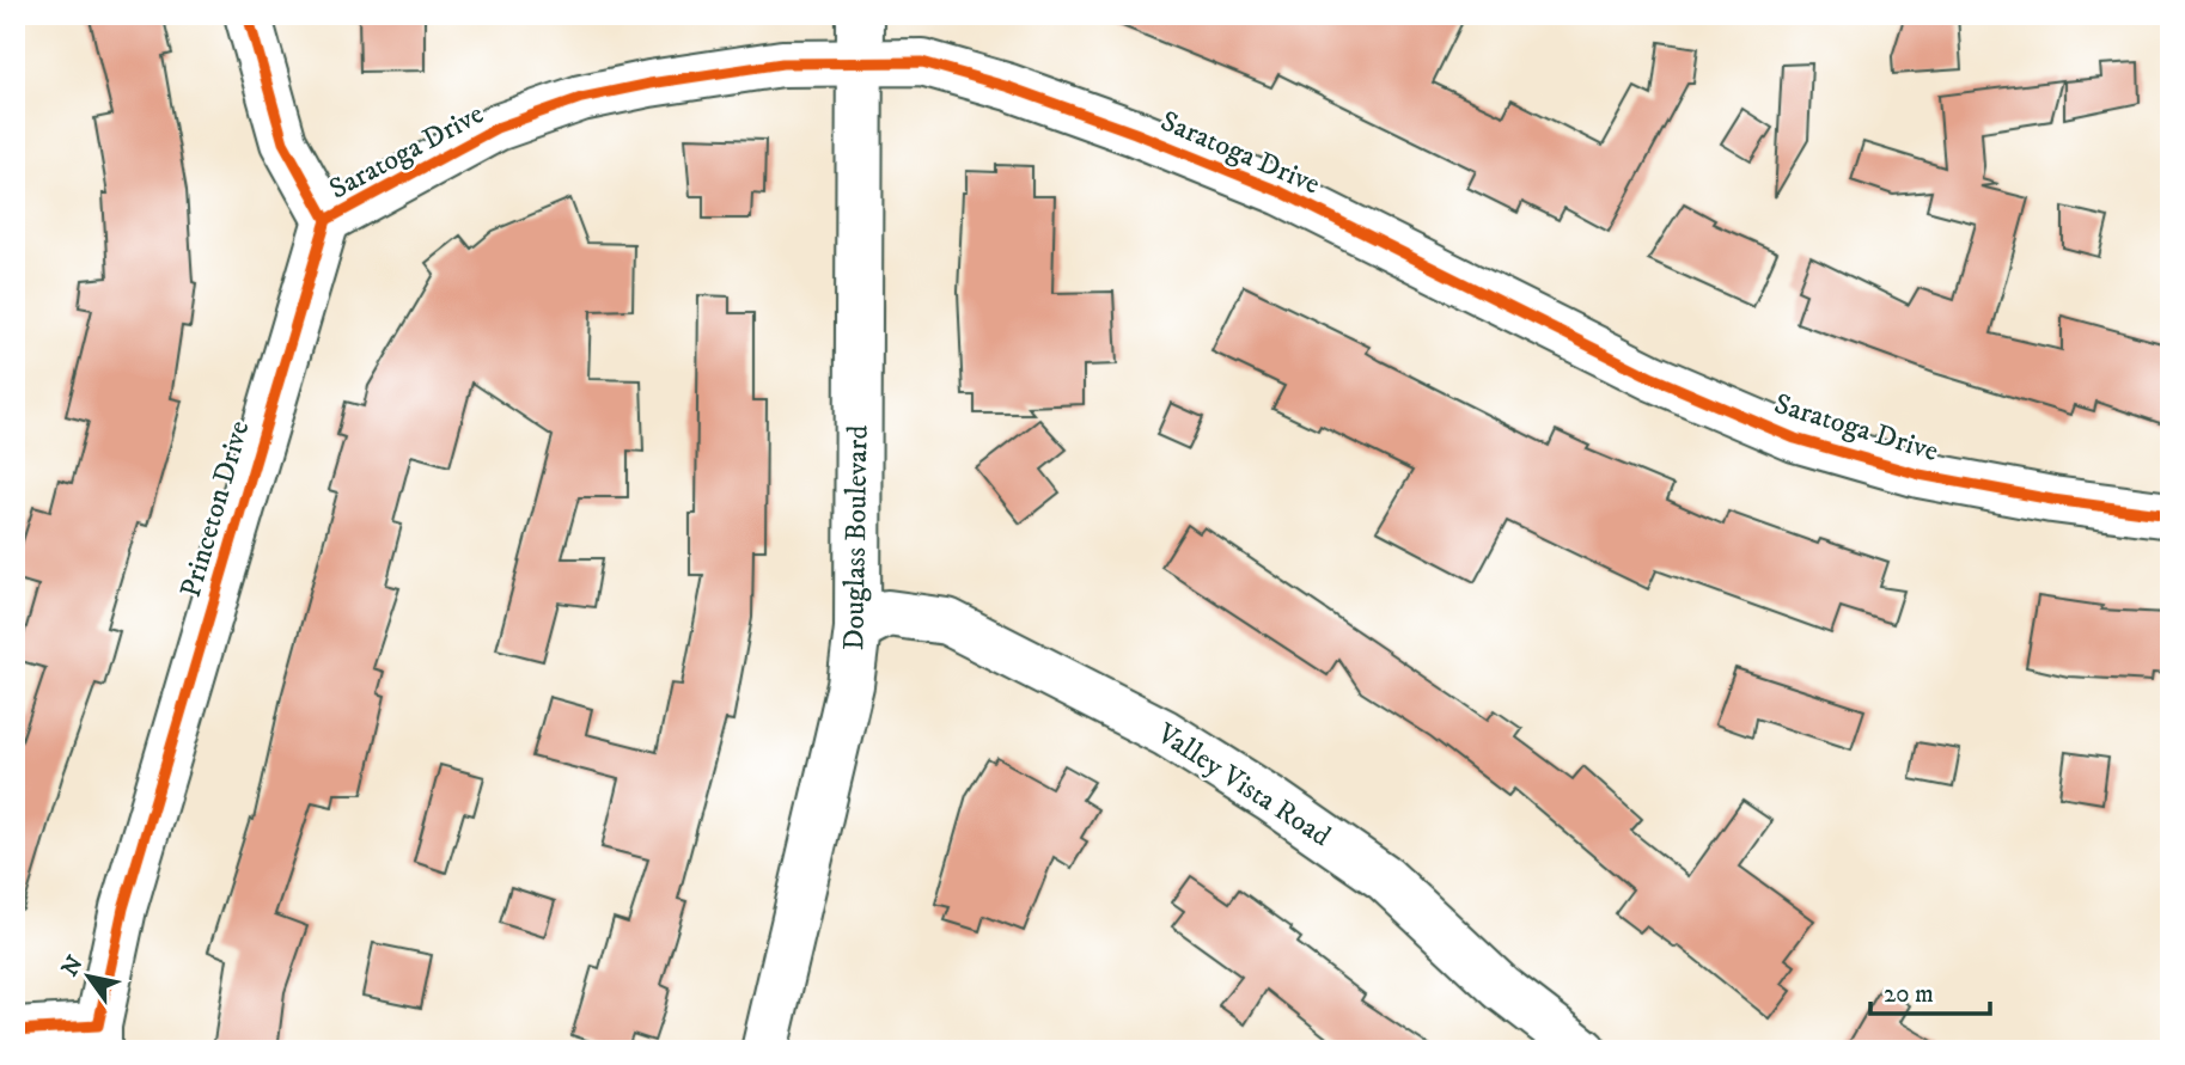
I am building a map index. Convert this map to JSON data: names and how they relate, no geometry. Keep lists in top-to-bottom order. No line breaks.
{"streets":{"street":["Saratoga Drive","Princeton Drive","Douglass Boulevard","Valley Vista Road"]},"crossings":[["Saratoga Drive","Princeton Drive"],["Saratoga Drive","Douglass Boulevard"],["Douglass Boulevard","Valley Vista Road"]],"scale_bar":"20 m","north":"top left"}
